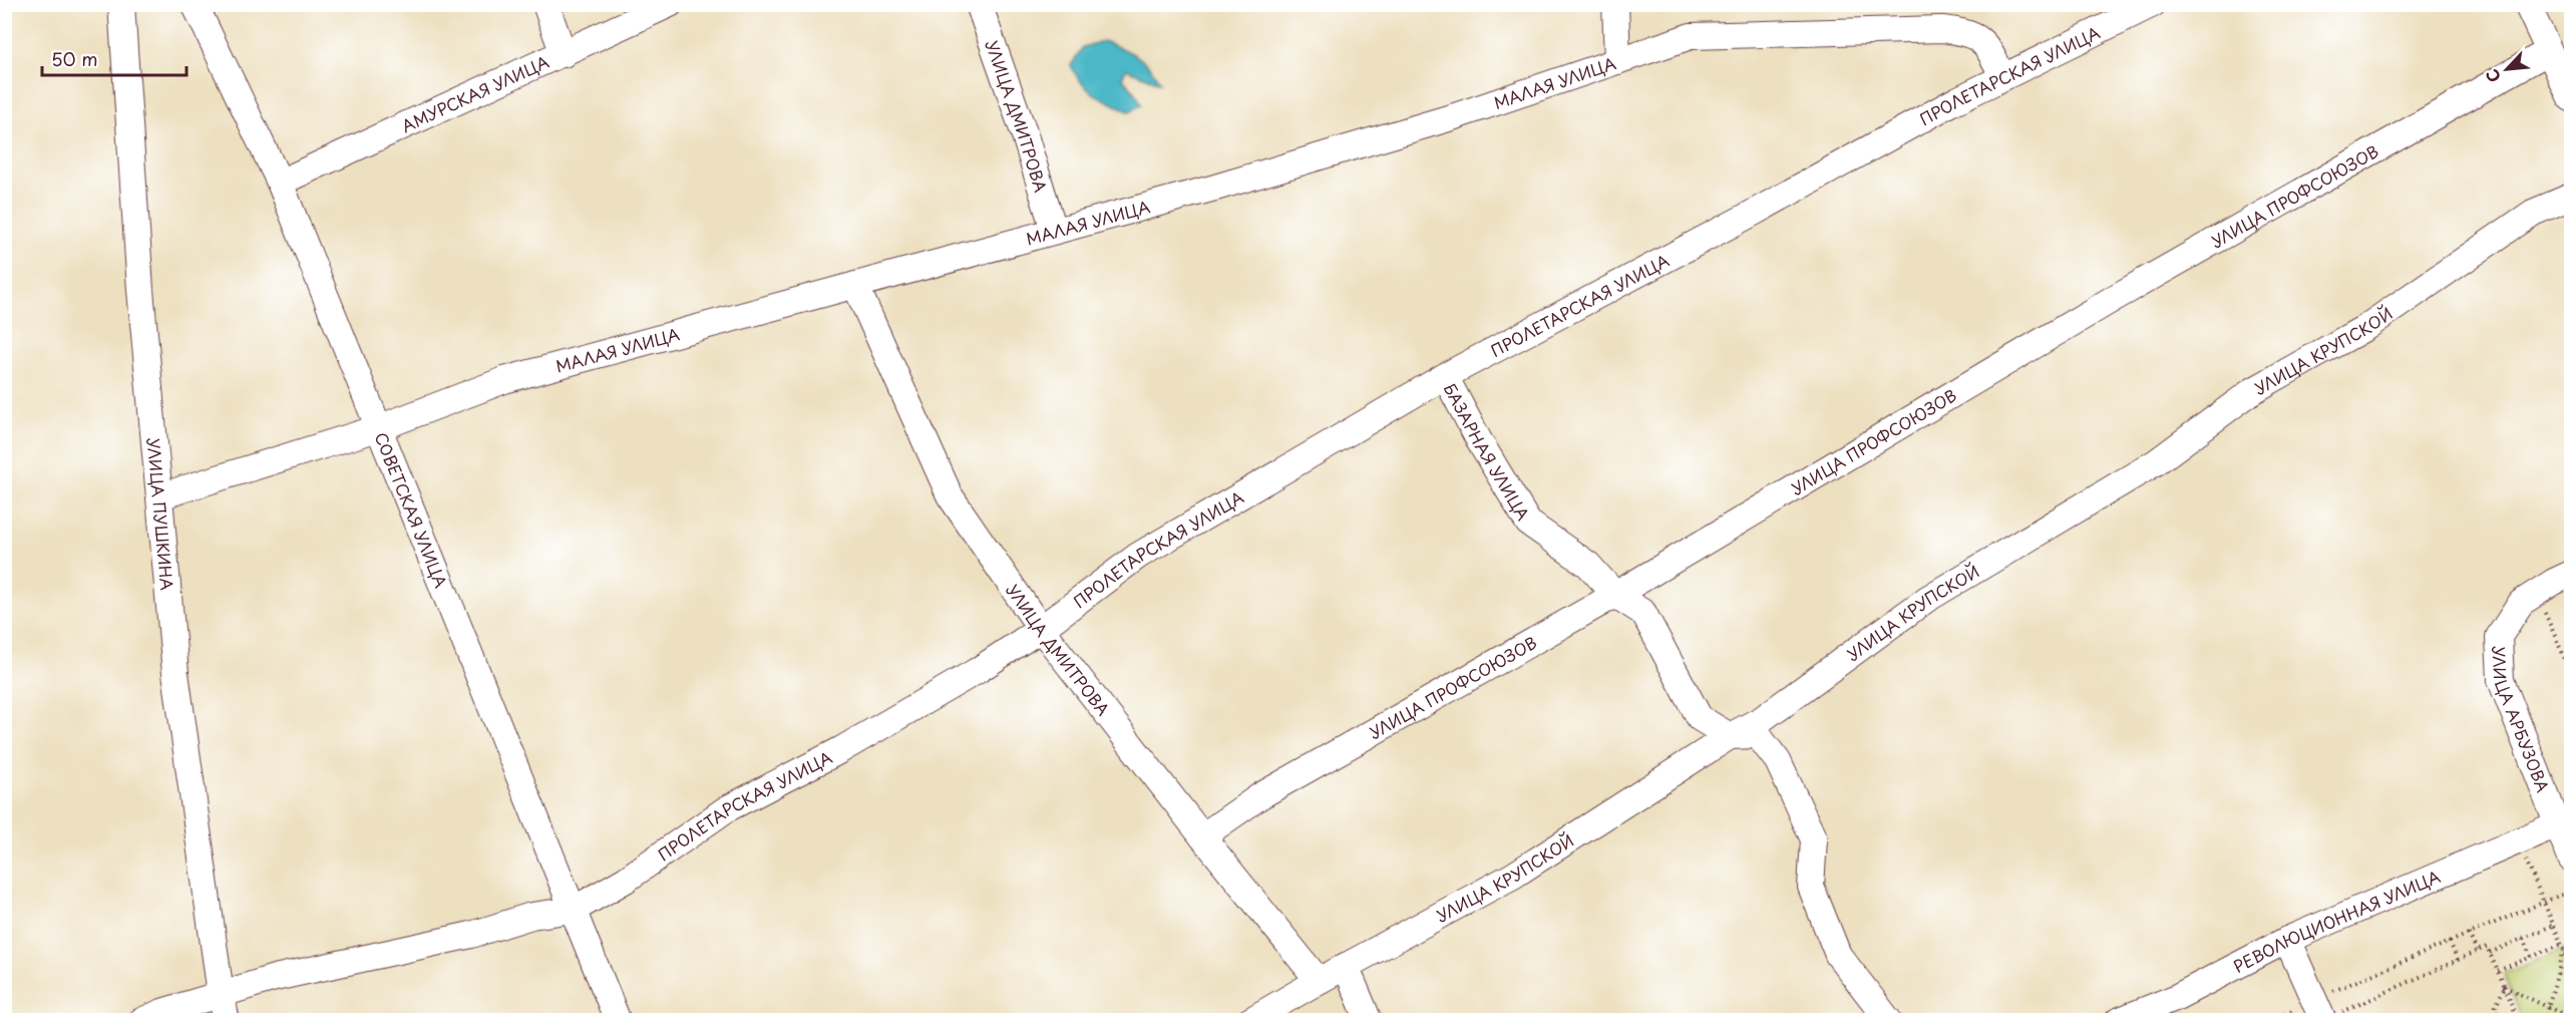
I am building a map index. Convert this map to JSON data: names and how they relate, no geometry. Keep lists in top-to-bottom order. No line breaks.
{"streets":{"street":["ПРОЛЕТАРСКАЯ УЛИЦА","МАЛАЯ УЛИЦА","АМУРСКАЯ УЛИЦА","УЛИЦА ДМИТРОВА","УЛИЦА ПРОФСОЮЗОВ","УЛИЦА КРУПСКОЙ","БАЗАРНАЯ УЛИЦА","СОВЕТСКАЯ УЛИЦА","УЛИЦА ПУШКИНА","УЛИЦА АРБУЗОВА","РЕВОЛЮЦИОННАЯ УЛИЦА"]},"crossings":[["ПРОЛЕТАРСКАЯ УЛИЦА","МАЛАЯ УЛИЦА"],["ПРОЛЕТАРСКАЯ УЛИЦА","УЛИЦА ДМИТРОВА"],["ПРОЛЕТАРСКАЯ УЛИЦА","БАЗАРНАЯ УЛИЦА"],["ПРОЛЕТАРСКАЯ УЛИЦА","СОВЕТСКАЯ УЛИЦА"],["ПРОЛЕТАРСКАЯ УЛИЦА","УЛИЦА ПУШКИНА"],["МАЛАЯ УЛИЦА","УЛИЦА ДМИТРОВА"],["МАЛАЯ УЛИЦА","СОВЕТСКАЯ УЛИЦА"],["МАЛАЯ УЛИЦА","УЛИЦА ПУШКИНА"],["АМУРСКАЯ УЛИЦА","СОВЕТСКАЯ УЛИЦА"],["УЛИЦА ДМИТРОВА","УЛИЦА ПРОФСОЮЗОВ"],["УЛИЦА ДМИТРОВА","УЛИЦА КРУПСКОЙ"],["УЛИЦА ПРОФСОЮЗОВ","БАЗАРНАЯ УЛИЦА"],["УЛИЦА КРУПСКОЙ","БАЗАРНАЯ УЛИЦА"],["УЛИЦА АРБУЗОВА","РЕВОЛЮЦИОННАЯ УЛИЦА"]],"scale_bar":"50 m","north":"bottom left"}
